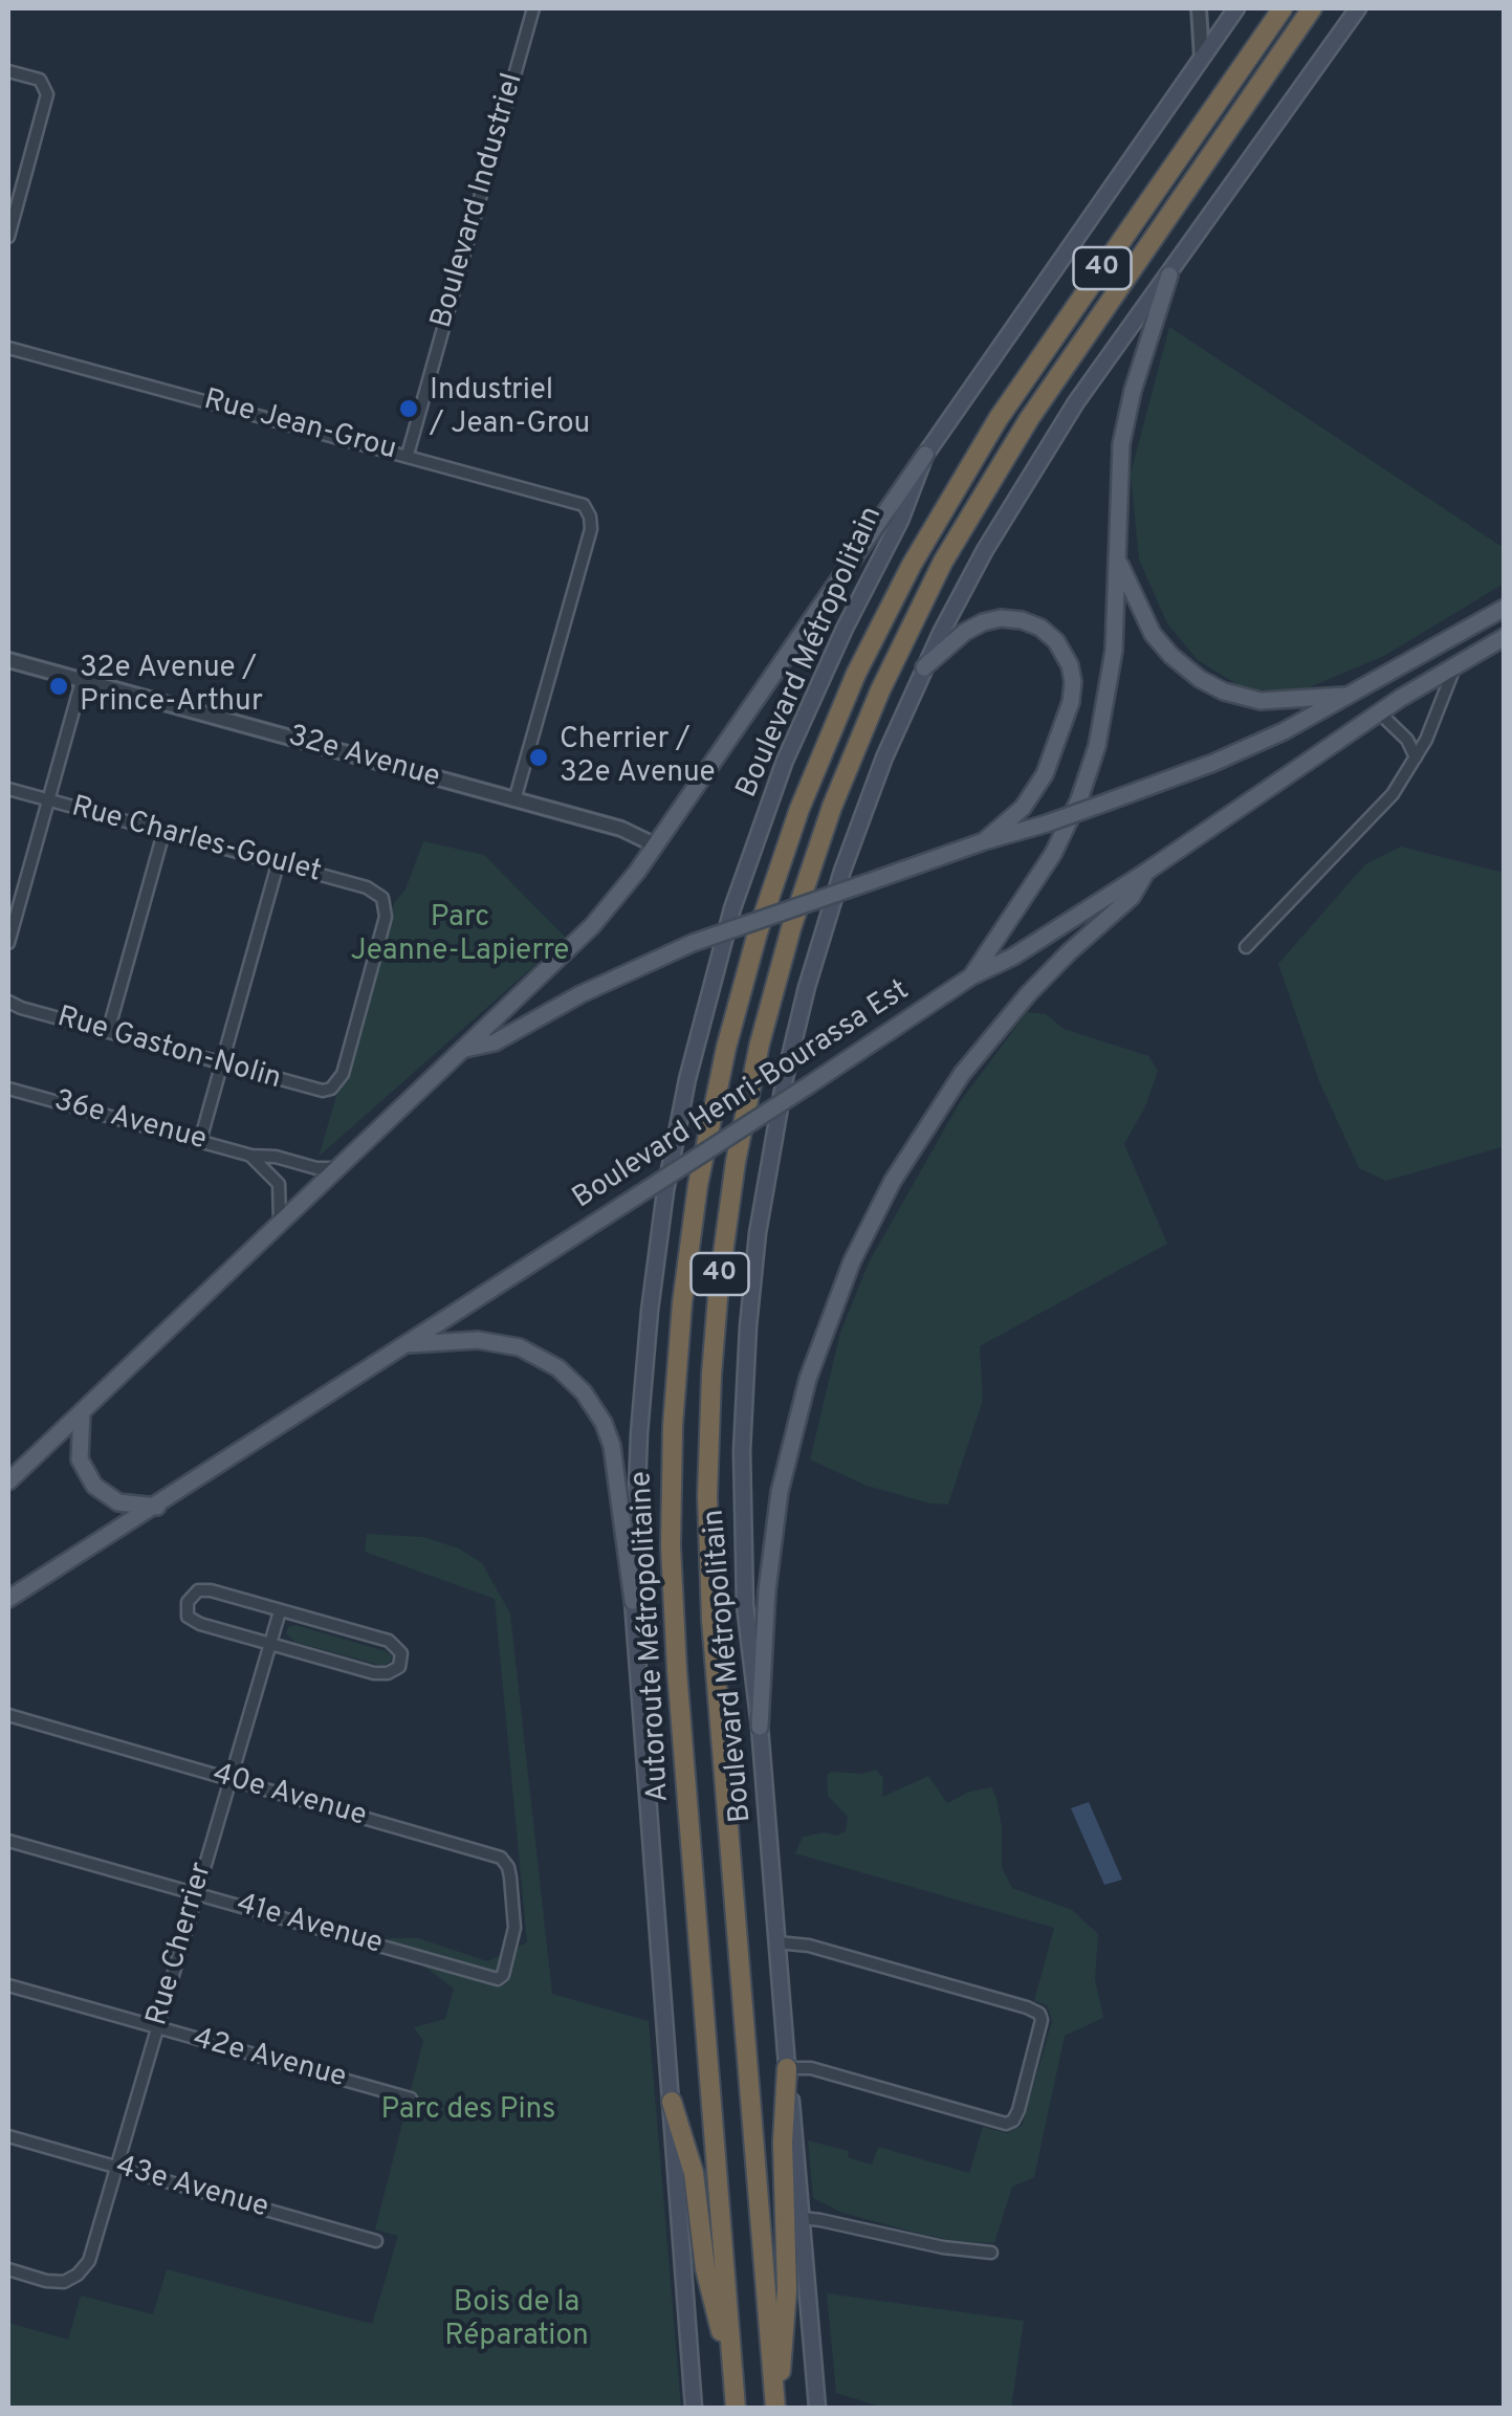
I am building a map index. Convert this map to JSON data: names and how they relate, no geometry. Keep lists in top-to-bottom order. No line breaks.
{"streets":{"highway":["40","Autoroute Métropolitaine"],"main road":["Boulevard Métropolitain","Boulevard Henri-Bourassa Est"],"street":["Boulevard Industriel","Rue Jean-Grou","32e Avenue","Rue Charles-Goulet","Rue Gaston-Nolin","36e Avenue","40e Avenue","41e Avenue","Rue Cherrier","42e Avenue","43e Avenue"]},"crossings":[["Boulevard Industriel","Rue Jean-Grou"],["Rue Jean-Grou","32e Avenue"],["Rue Charles-Goulet","Rue Gaston-Nolin"],["40e Avenue","41e Avenue"],["40e Avenue","Rue Cherrier"],["41e Avenue","Rue Cherrier"],["Rue Cherrier","42e Avenue"],["Rue Cherrier","43e Avenue"]],"parks":["Parc Jeanne-Lapierre","Parc des Pins","Bois de la Réparation"],"places":["Industriel / Jean-Grou","32e Avenue / Prince-Arthur","Cherrier / 32e Avenue"]}
